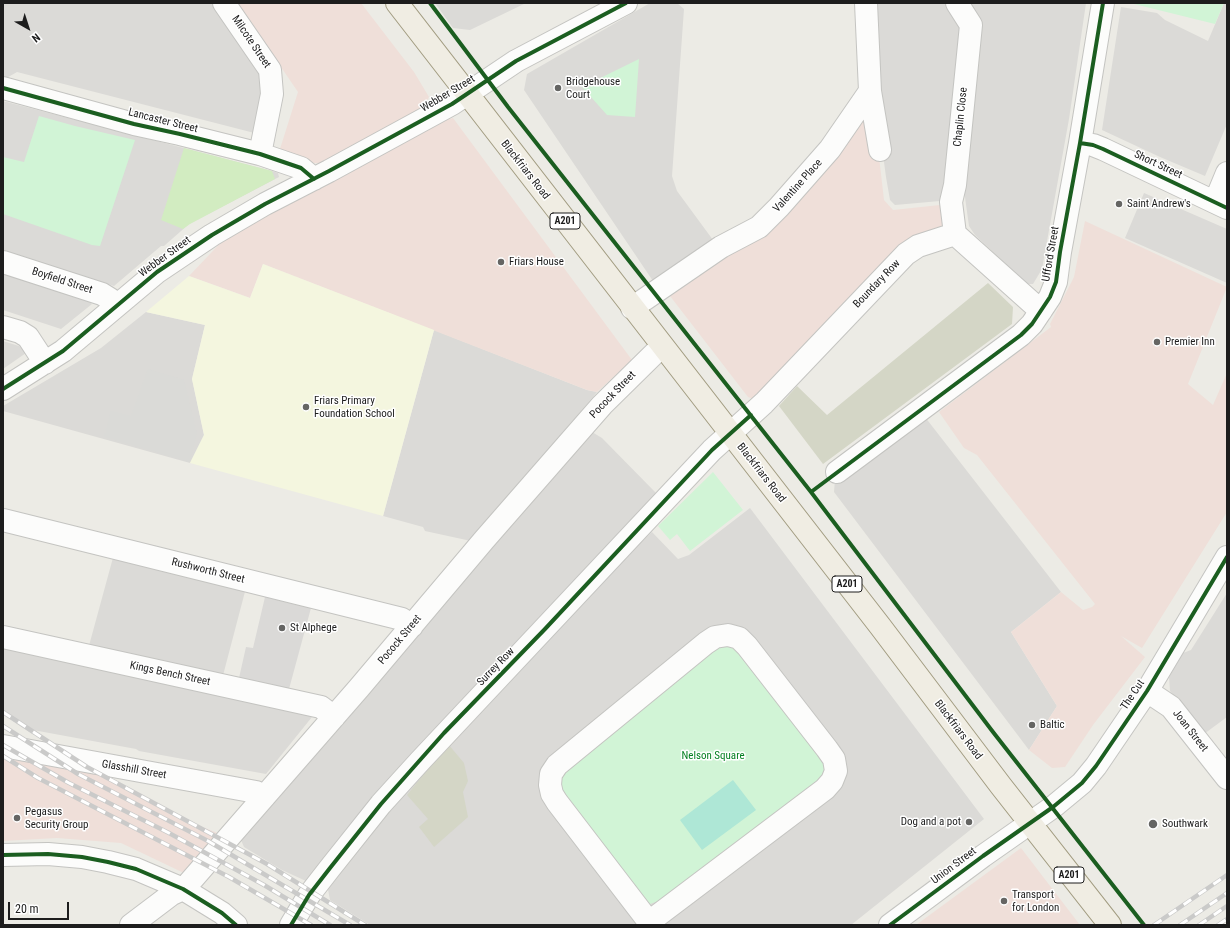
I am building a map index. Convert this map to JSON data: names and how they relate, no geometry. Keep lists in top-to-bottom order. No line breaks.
{"streets":{"main road":["Blackfriars Road","A201"],"street":["Milcote Street","Webber Street","Chaplin Close","Lancaster Street","Short Street","Valentine Place","Ufford Street","Boyfield Street","Boundary Row","Pocock Street","Rushworth Street","Surrey Row","Kings Bench Street","The Cut","Joan Street","Glasshill Street","Union Street"]},"crossings":[["Milcote Street","Lancaster Street"],["Webber Street","Lancaster Street"],["Webber Street","Blackfriars Road"],["Webber Street","Boyfield Street"],["Chaplin Close","Boundary Row"],["Short Street","Ufford Street"],["Blackfriars Road","Valentine Place"],["Blackfriars Road","Boundary Row"],["Blackfriars Road","Pocock Street"],["Blackfriars Road","Surrey Row"],["Blackfriars Road","The Cut"],["Blackfriars Road","Union Street"],["Boundary Row","Surrey Row"],["Pocock Street","Rushworth Street"],["Pocock Street","Kings Bench Street"],["Pocock Street","Glasshill Street"],["The Cut","Joan Street"],["The Cut","Union Street"]],"parks":["Nelson Square"],"places":["Bridgehouse Court","Saint Andrew's","Friars House","Premier Inn","Friars Primary Foundation School","St Alphege","Baltic","Pegasus Security Group","Dog and a pot","Southwark","Transport for London"],"scale_bar":"20 m","north":"bottom right"}
